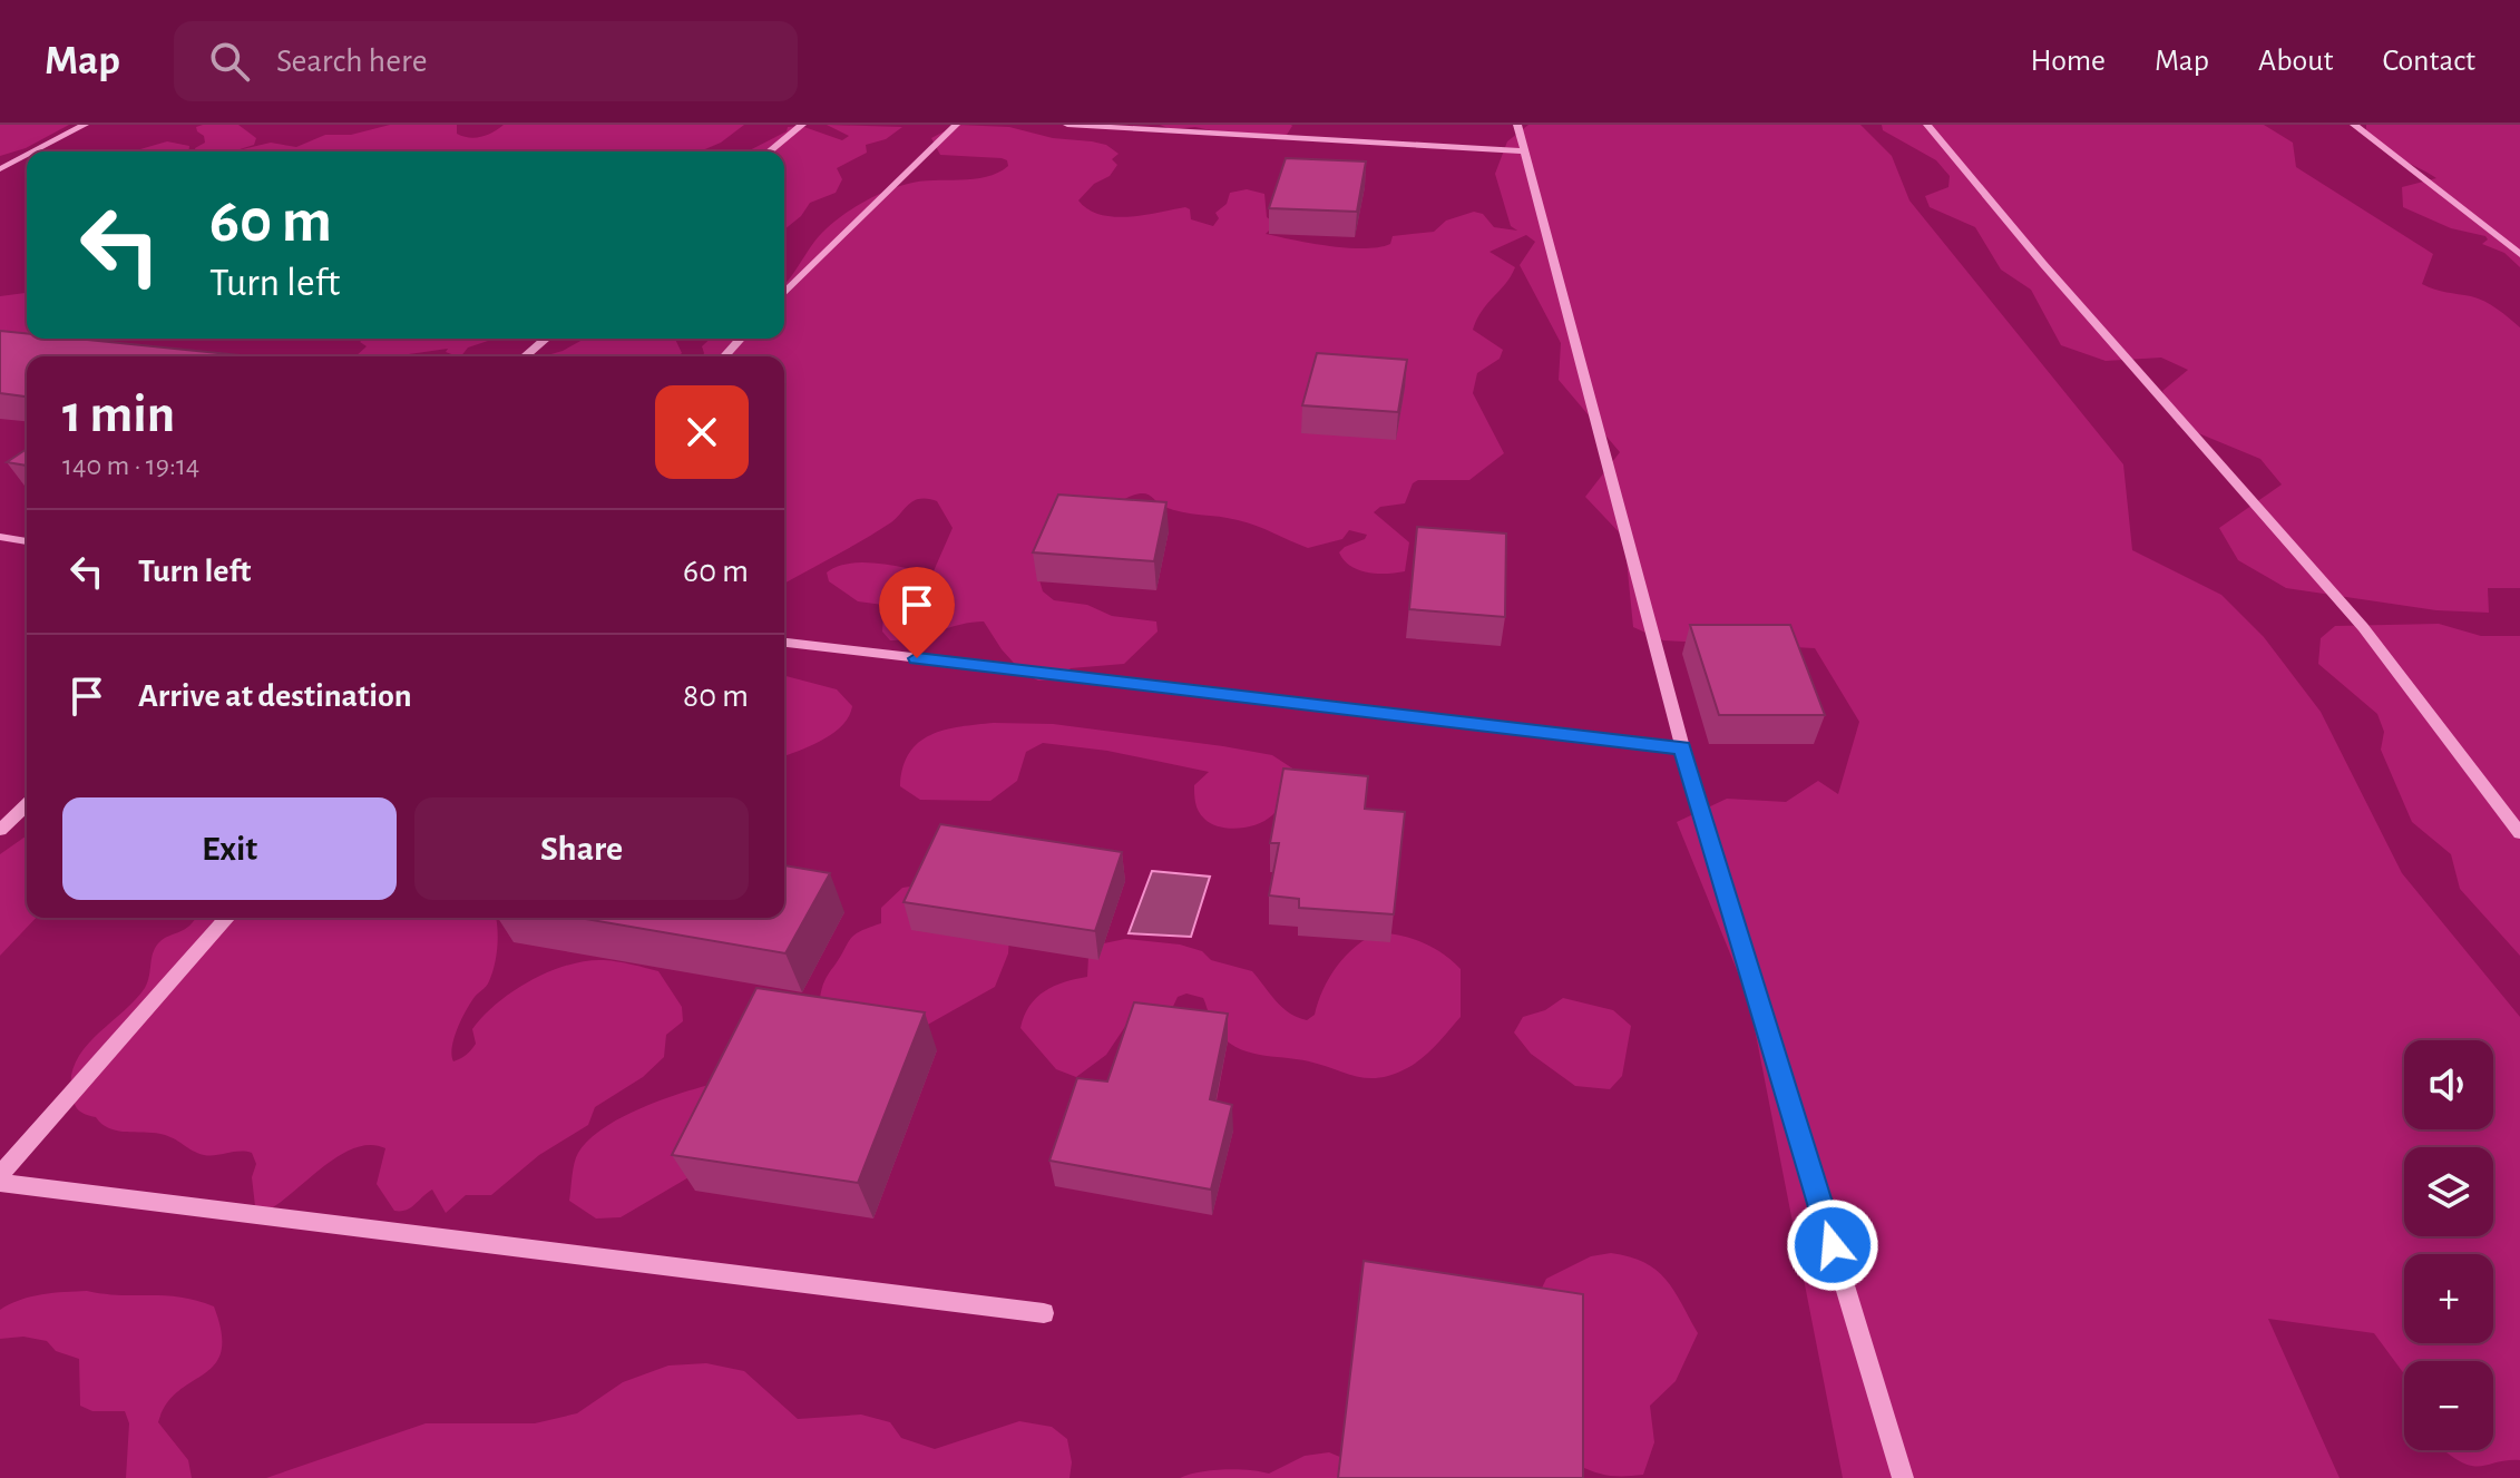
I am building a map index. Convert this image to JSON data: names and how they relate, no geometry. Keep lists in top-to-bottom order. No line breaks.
{"page":{"header":"Map","search":"Search here","nav":["Home","Map","About","Contact"],"turn":["60 m","Turn left"],"heading":["1 min","140 m · 19:14"],"list":[{"name":"Turn left","value":"60 m"},{"name":"Arrive at destination","value":"80 m"}],"buttons":["Exit","Share"],"map_buttons":["+","−"]}}
